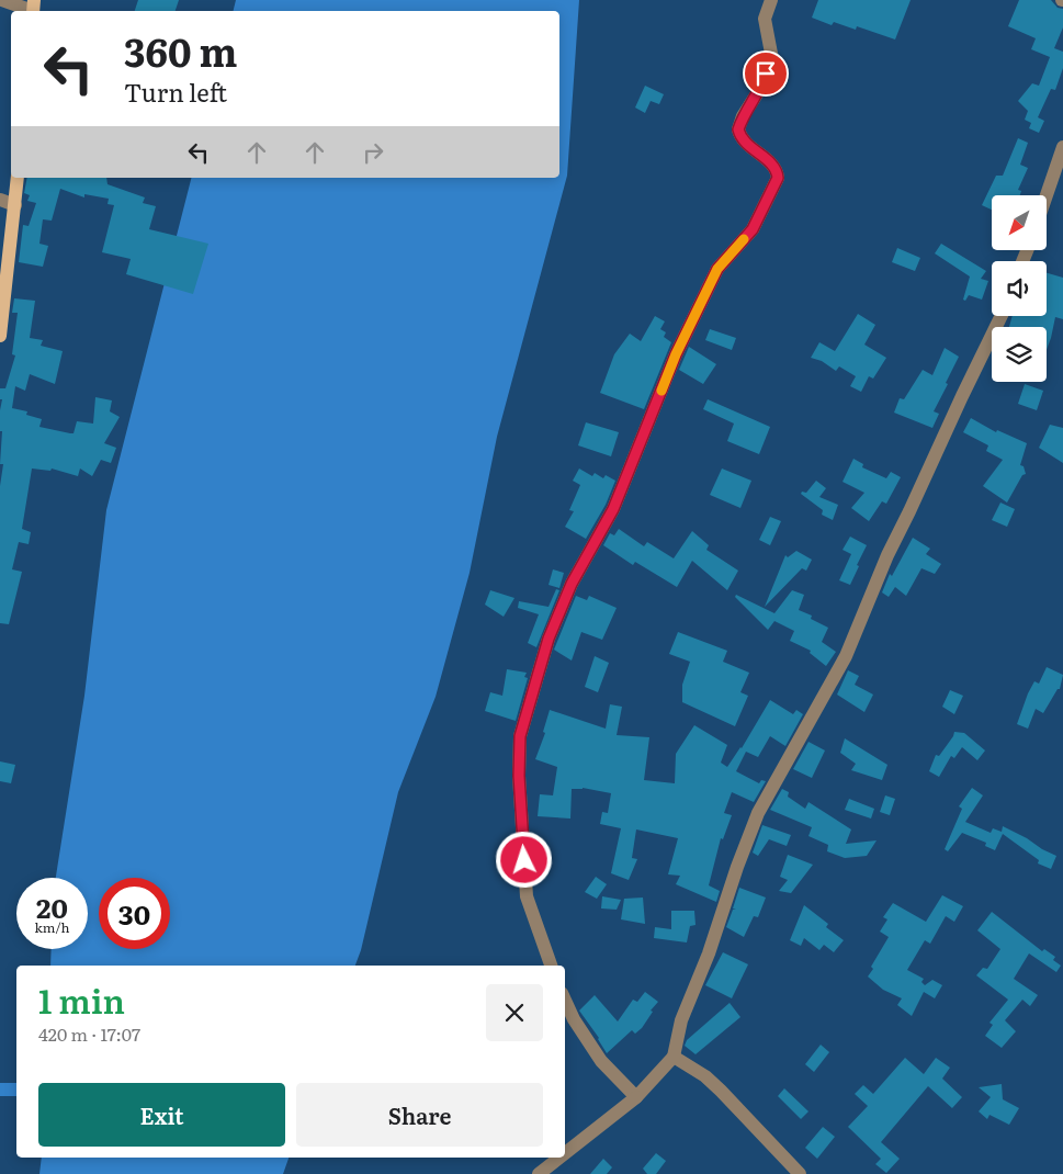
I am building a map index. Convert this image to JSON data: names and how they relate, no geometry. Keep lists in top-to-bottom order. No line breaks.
{"north":"bottom left","page":{"turn":["360 m","Turn left"],"speed":"20 km/h","limit":"30","heading":["1 min","420 m · 17:07"],"buttons":["Exit","Share"]}}
